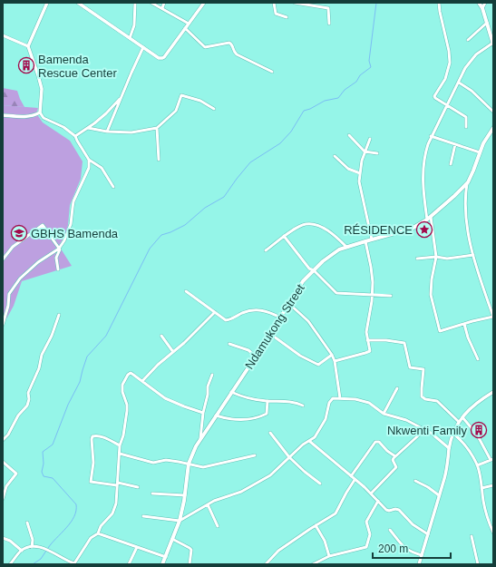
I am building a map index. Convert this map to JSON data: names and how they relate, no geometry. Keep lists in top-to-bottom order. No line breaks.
{"streets":{"main road":["Ndamukong Street"]},"places":{"building":["Bamenda Rescue Center","Nkwenti Family"],"place":["RÉSIDENCE"],"school or university":["GBHS Bamenda"]},"scale_bar":"200 m"}
